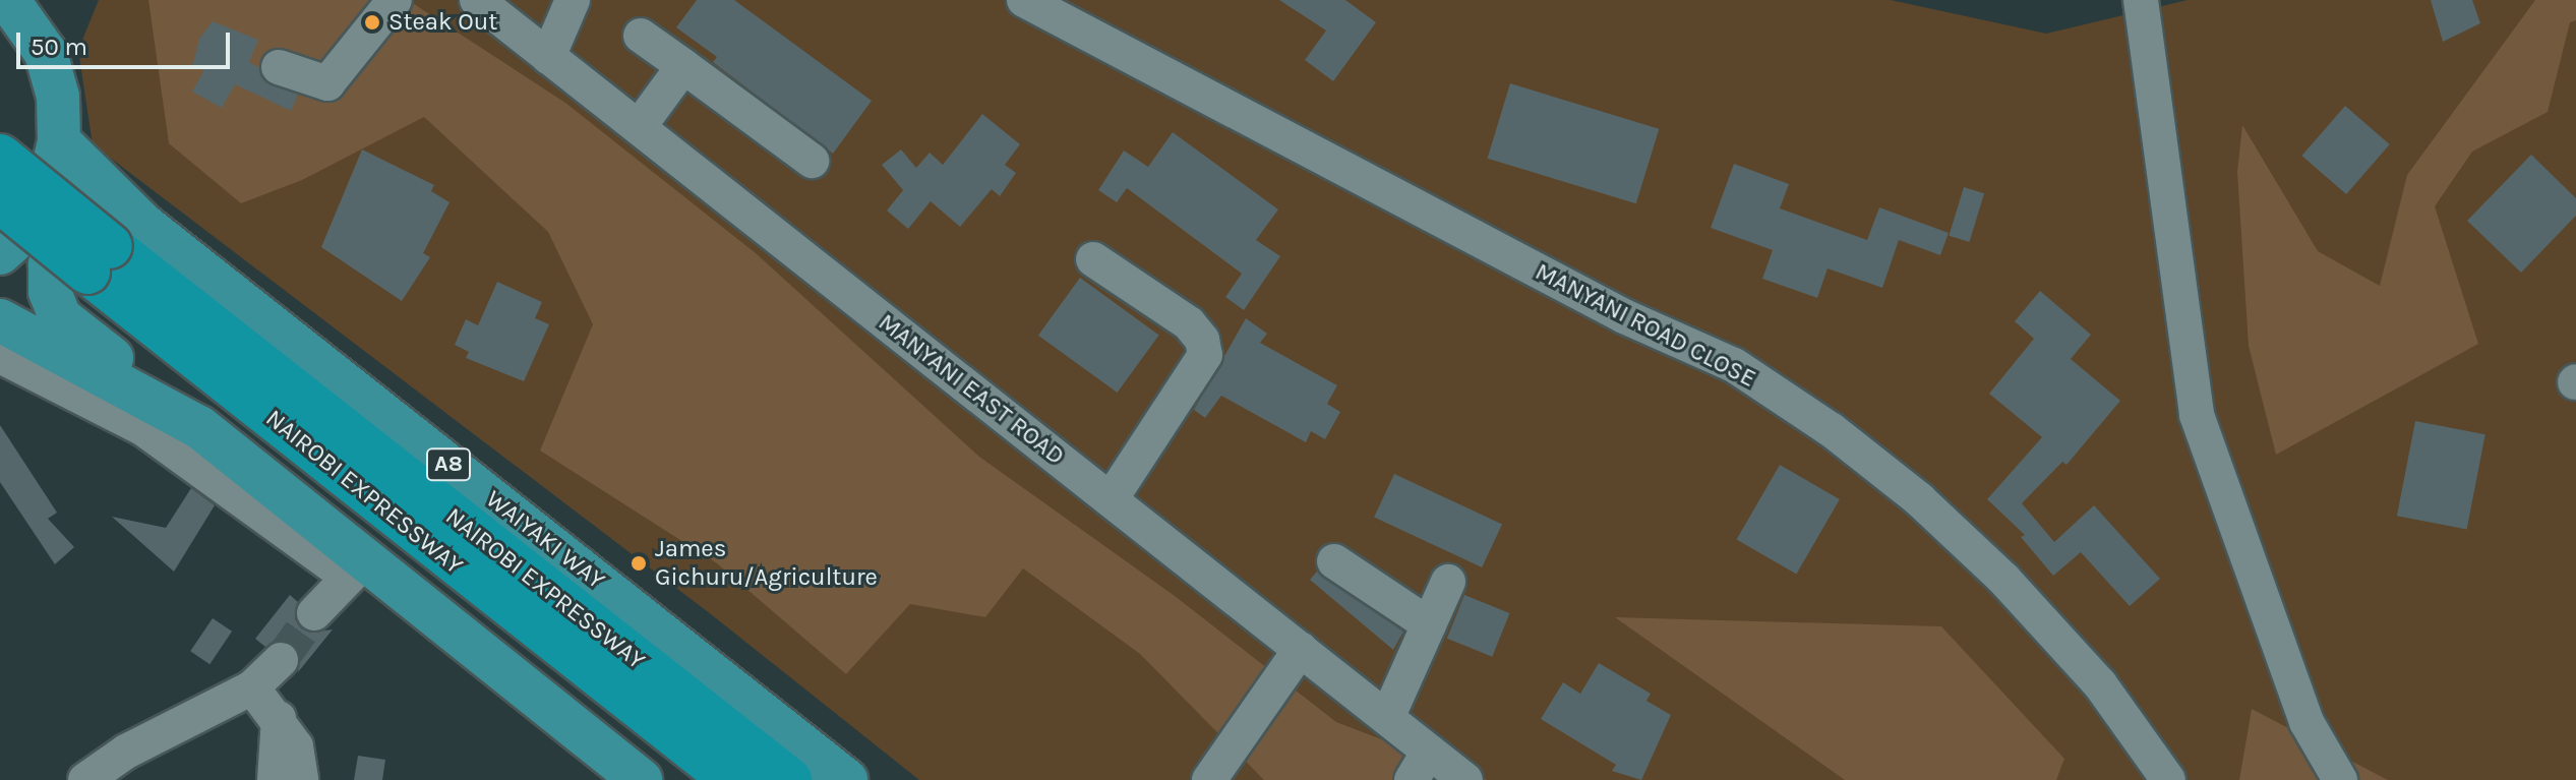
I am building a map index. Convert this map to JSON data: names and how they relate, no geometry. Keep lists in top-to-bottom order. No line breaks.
{"streets":{"highway":["A8","NAIROBI EXPRESSWAY"],"main road":["WAIYAKI WAY"],"street":["MANYANI ROAD CLOSE","MANYANI EAST ROAD"]},"crossings":[["A8","NAIROBI EXPRESSWAY"],["A8","WAIYAKI WAY"],["NAIROBI EXPRESSWAY","WAIYAKI WAY"]],"places":["Steak Out","James Gichuru/Agriculture"],"scale_bar":"50 m"}
